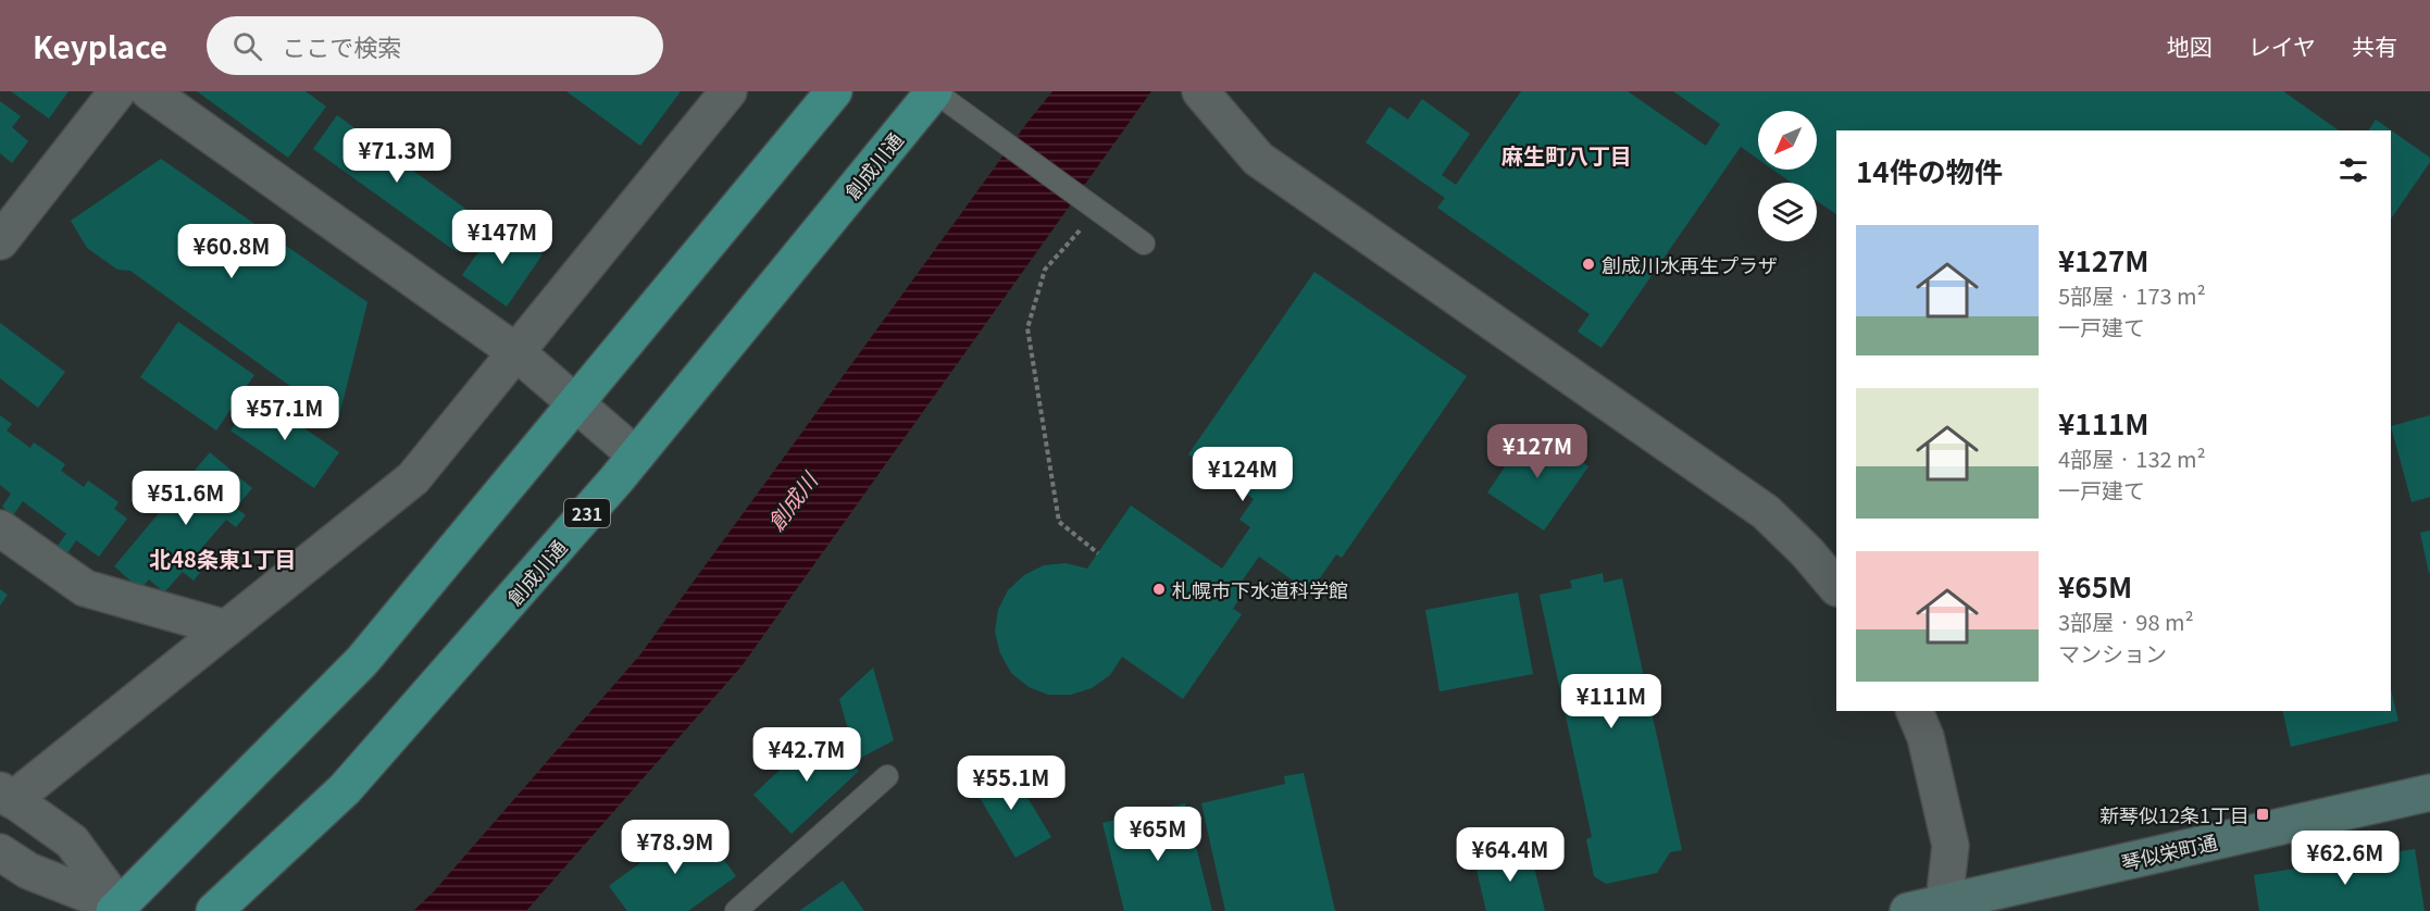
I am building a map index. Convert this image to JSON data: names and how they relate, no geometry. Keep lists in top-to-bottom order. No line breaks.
{"streets":{"highway":["創成川通","231"],"main road":["琴似栄町通"]},"districts":["麻生町八丁目","北48条東1丁目"],"water":["創成川"],"places":{"other":["創成川水再生プラザ","札幌市下水道科学館"],"transit":["新琴似12条1丁目"]},"north":"bottom left","page":{"header":"Keyplace","search":"ここで検索","nav":["地図","レイヤ","共有"],"price":["¥71.3M","¥147M","¥60.8M","¥57.1M","¥127M","¥124M","¥51.6M","¥111M","¥42.7M","¥55.1M","¥65M","¥78.9M","¥64.4M","¥62.6M"],"heading":"14件の物件","list":[{"name":"¥127M","note":"5部屋 · 173 m² · 一戸建て"},{"name":"¥111M","note":"4部屋 · 132 m² · 一戸建て"},{"name":"¥65M","note":"3部屋 · 98 m² · マンション"}]}}
